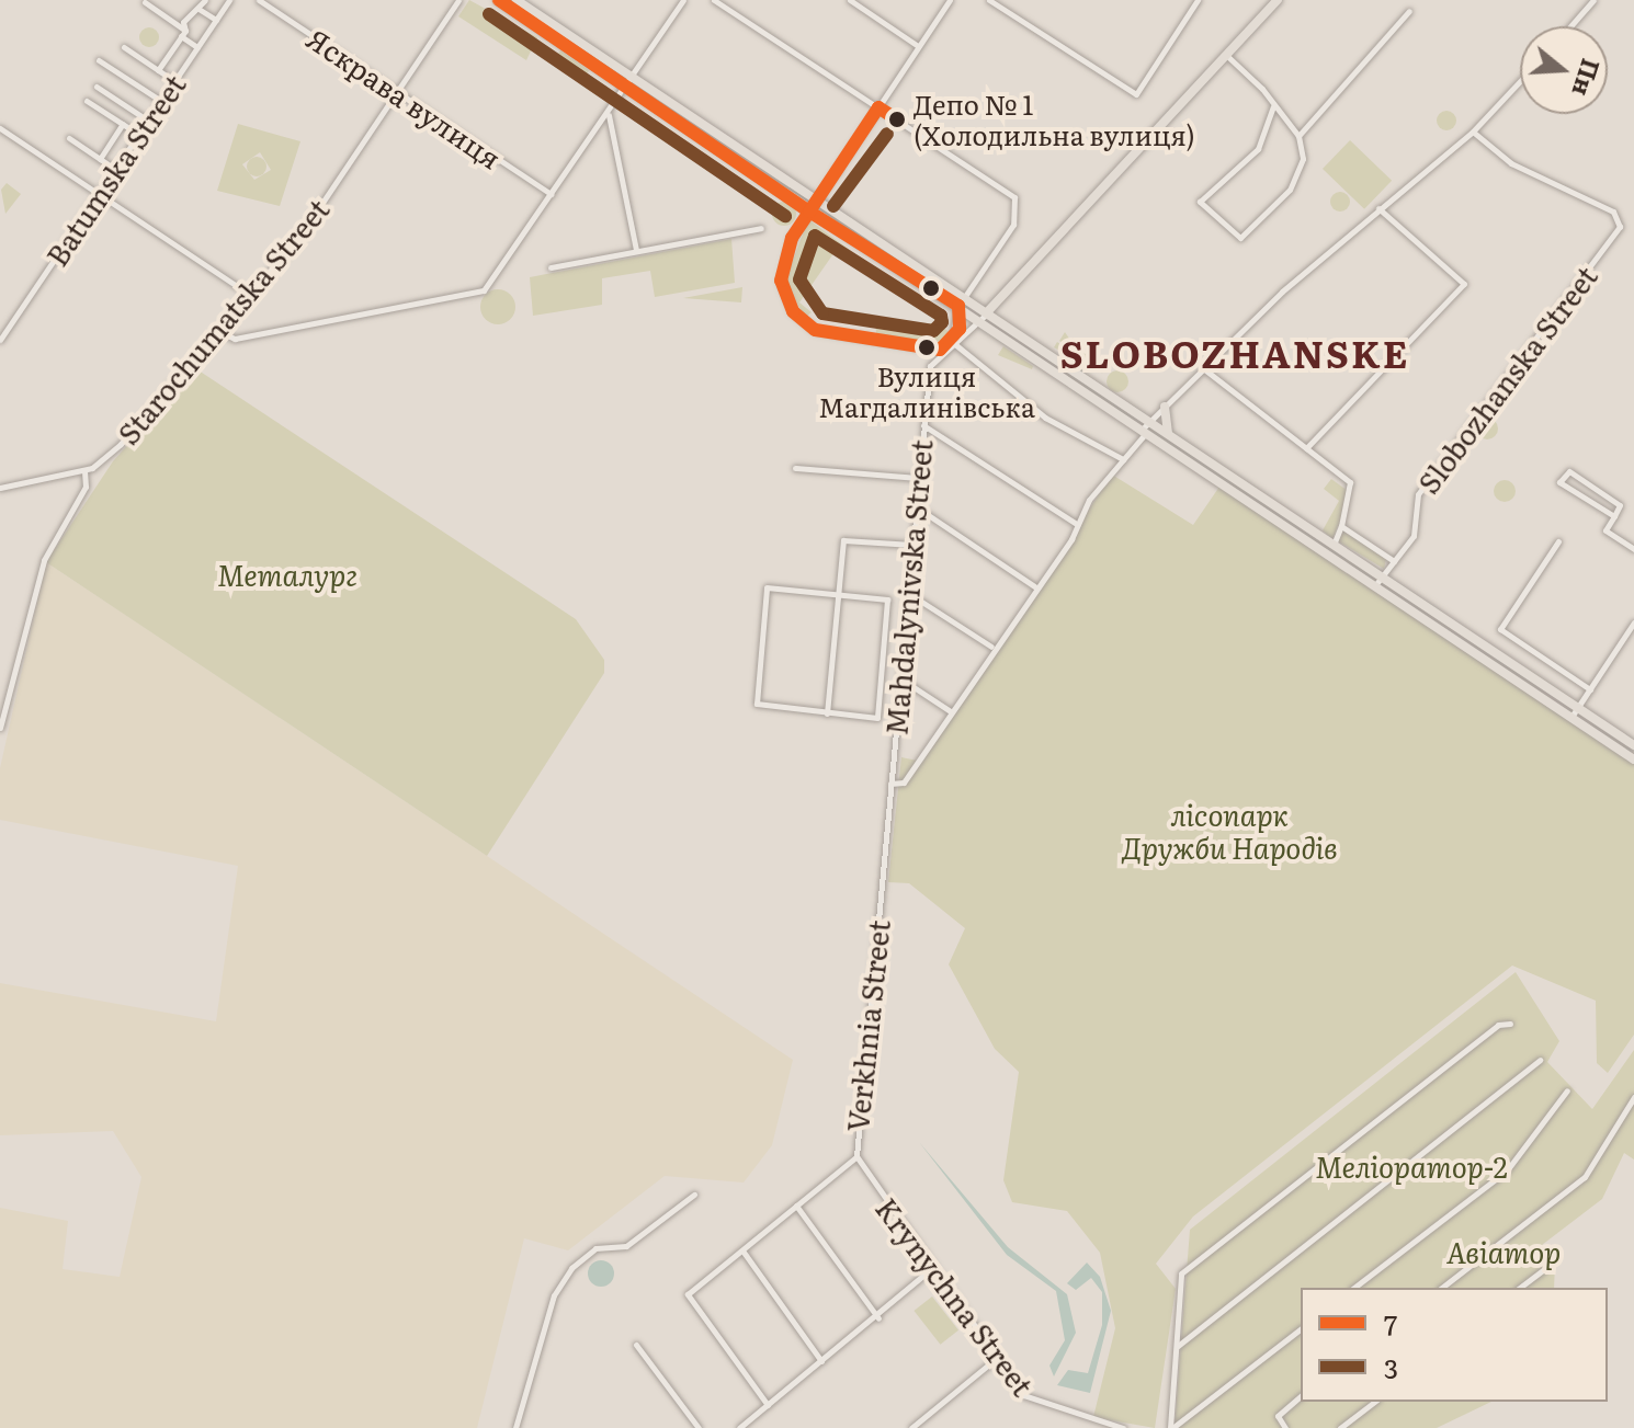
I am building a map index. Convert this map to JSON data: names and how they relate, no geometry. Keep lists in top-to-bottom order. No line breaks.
{"streets":{"street":["Яскрава вулиця","Batumska Street","Starochumatska Street","Slobozhanska Street","Mahdalynivska Street","Verkhnia Street","Krynychna Street"]},"crossings":[["Яскрава вулиця","Starochumatska Street"],["Mahdalynivska Street","Verkhnia Street"],["Verkhnia Street","Krynychna Street"]],"districts":["SLOBOZHANSKE"],"parks":["Металург","лісопарк Дружби Народів","Меліоратор-2","Авіатор"],"places":["Депо № 1 (Холодильна вулиця)","Вулиця Магдалинівська"],"lines":["transit line 7","transit line 3"],"legend":["7","3"],"north":"right"}
